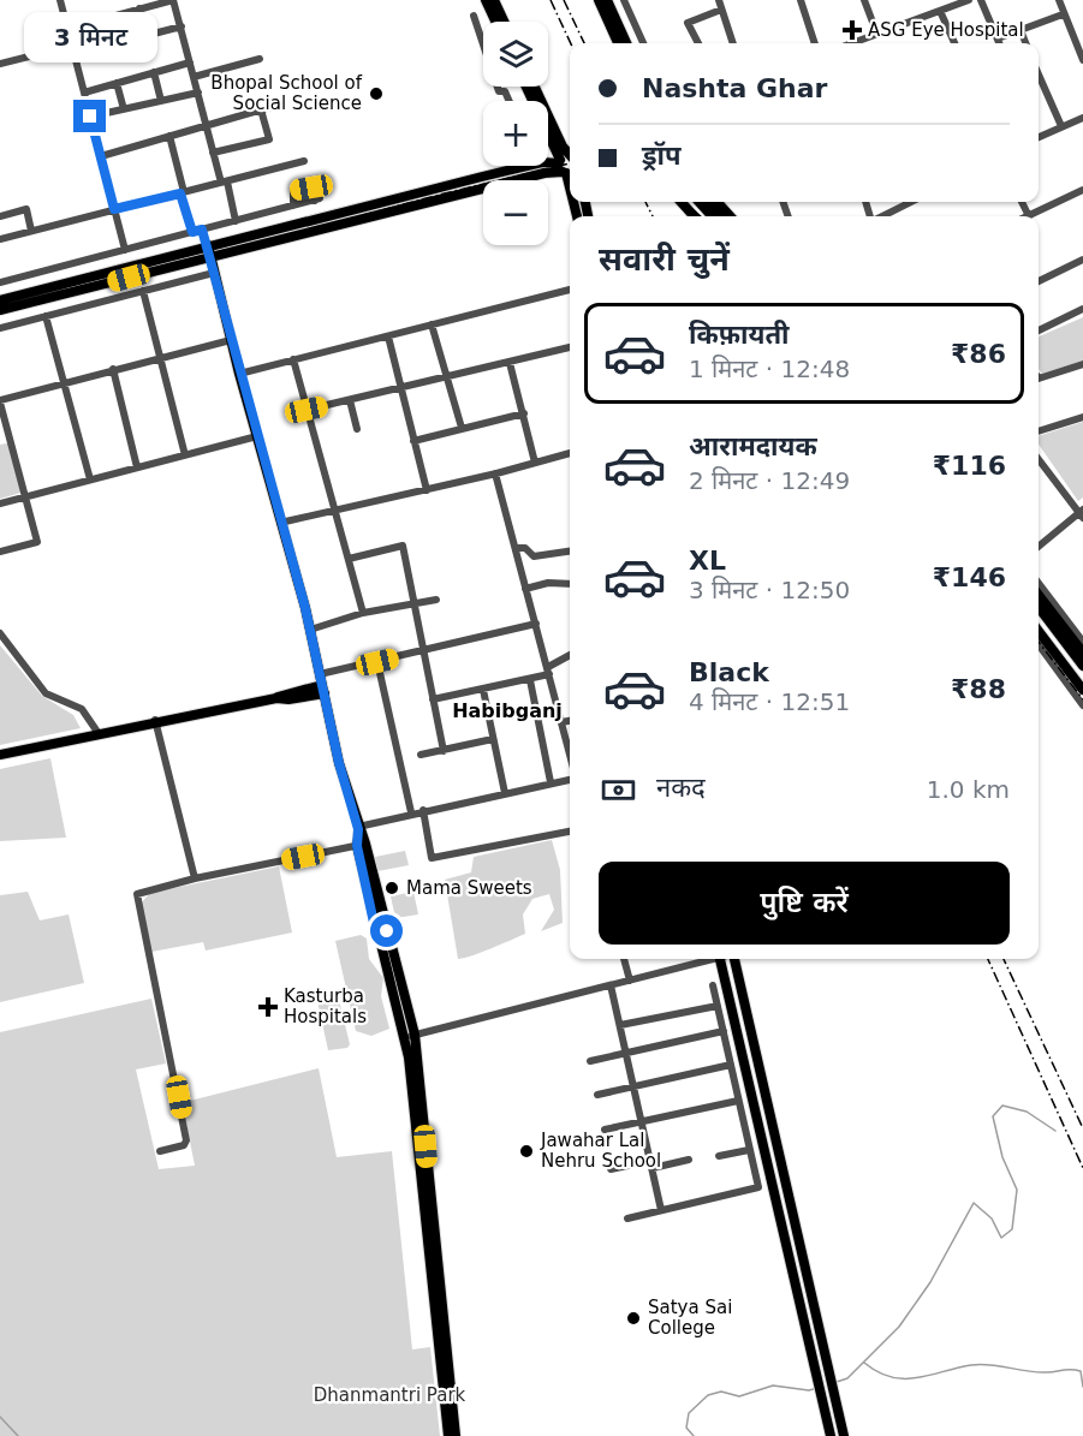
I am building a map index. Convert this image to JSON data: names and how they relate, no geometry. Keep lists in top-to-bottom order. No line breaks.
{"districts":["Habibganj"],"parks":["Dhanmantri Park"],"places":{"health":["ASG Eye Hospital","Kasturba Hospitals"],"other":["Bhopal School of Social Science","Mama Sweets","Jawahar Lal Nehru School","Satya Sai College"]},"page":{"bubble":"3 मिनट","map_buttons":["+","−"],"banner":["Nashta Ghar","ड्रॉप"],"heading":"सवारी चुनें","list":[{"name":"किफ़ायती","note":"1 मिनट · 12:48","value":"₹86"},{"name":"आरामदायक","note":"2 मिनट · 12:49","value":"₹116"},{"name":"XL","note":"3 मिनट · 12:50","value":"₹146"},{"name":"Black","note":"4 मिनट · 12:51","value":"₹88"}],"pay":["नकद","1.0 km"],"buttons":"पुष्टि करें"}}
